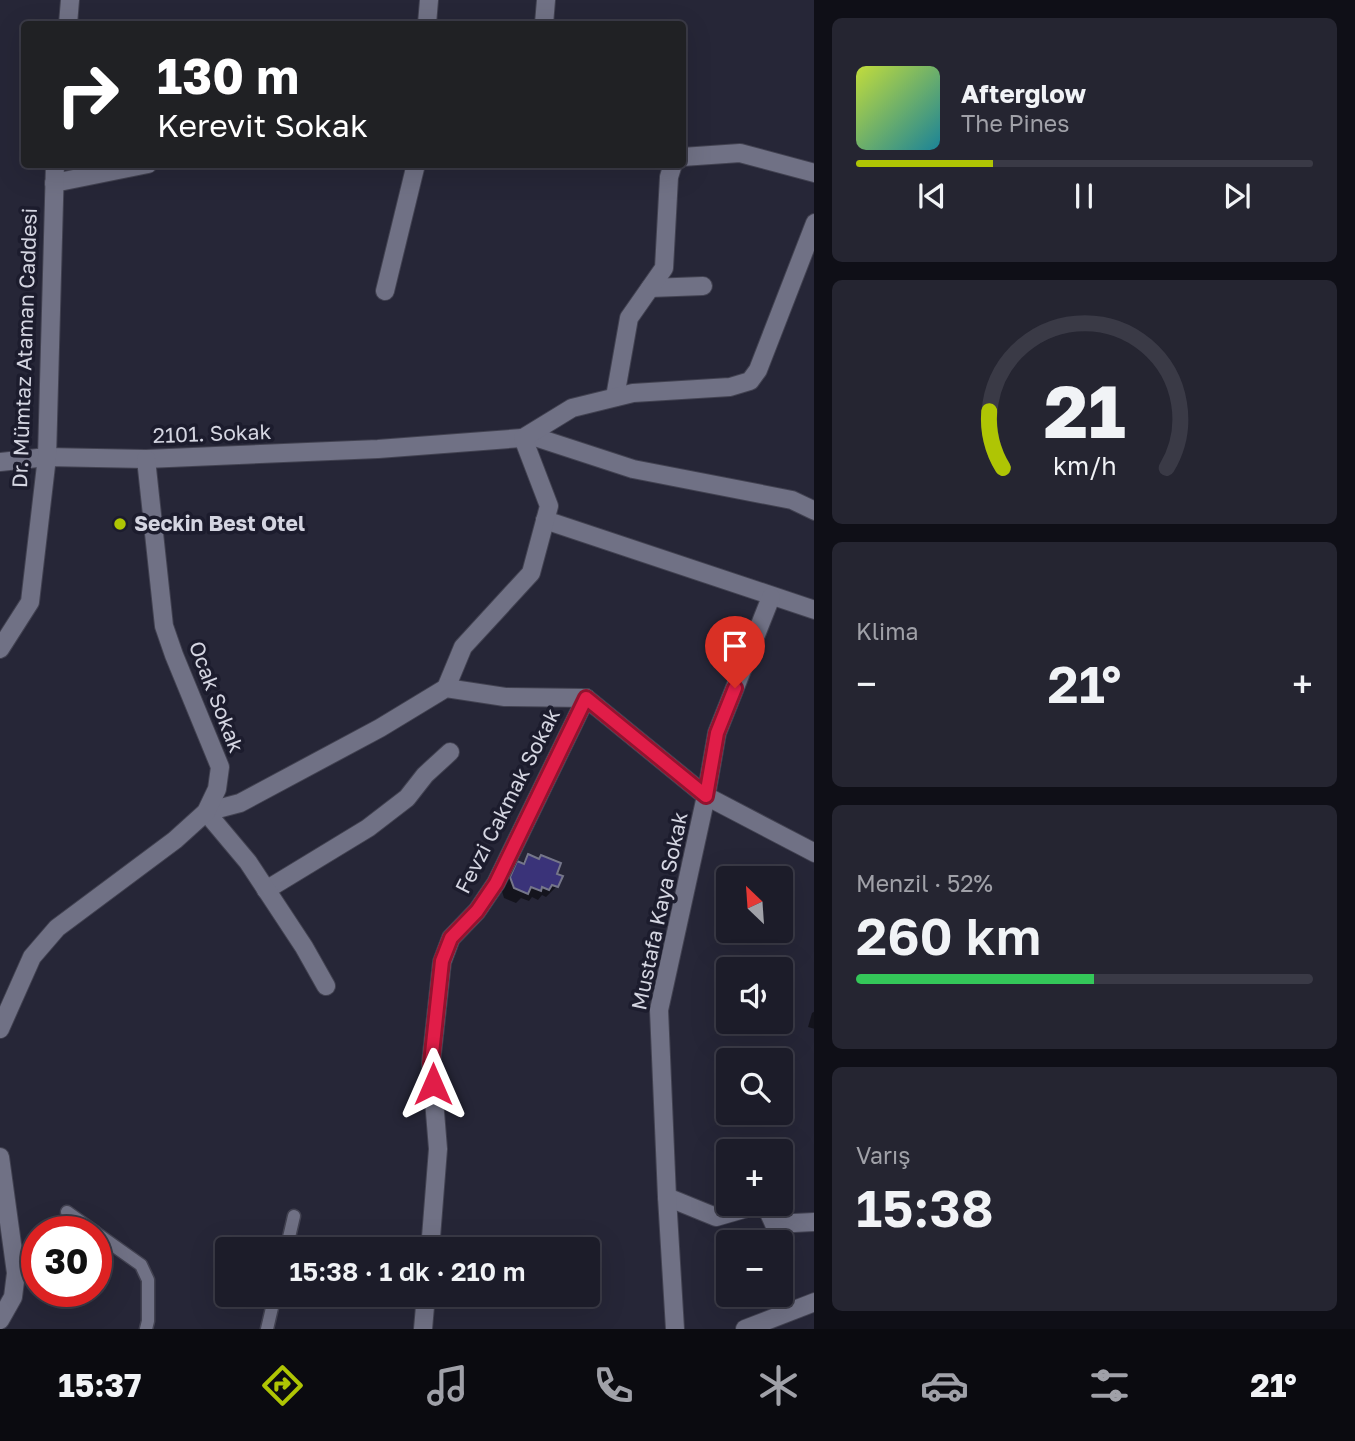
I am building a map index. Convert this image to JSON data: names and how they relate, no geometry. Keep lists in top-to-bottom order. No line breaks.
{"streets":{"street":["Dr. Mümtaz Ataman Caddesi","2101. Sokak","Ocak Sokak","Fevzi Cakmak Sokak","Mustafa Kaya Sokak"]},"crossings":[["Dr. Mümtaz Ataman Caddesi","2101. Sokak"],["2101. Sokak","Ocak Sokak"]],"places":["Seckin Best Otel"],"north":"top left","page":{"turn":["130 m","Kerevit Sokak"],"song":["Afterglow","The Pines"],"tile":["Klima",["Menzil · 52%","260 km"],["Varış","15:38"]],"heat":["−","21°","+"],"map_buttons":["+","−"],"limit":"30","trip":"15:38 · 1 dk · 210 m","tabs":["15:37","21°"],"gauge":["21","km/h"]}}
